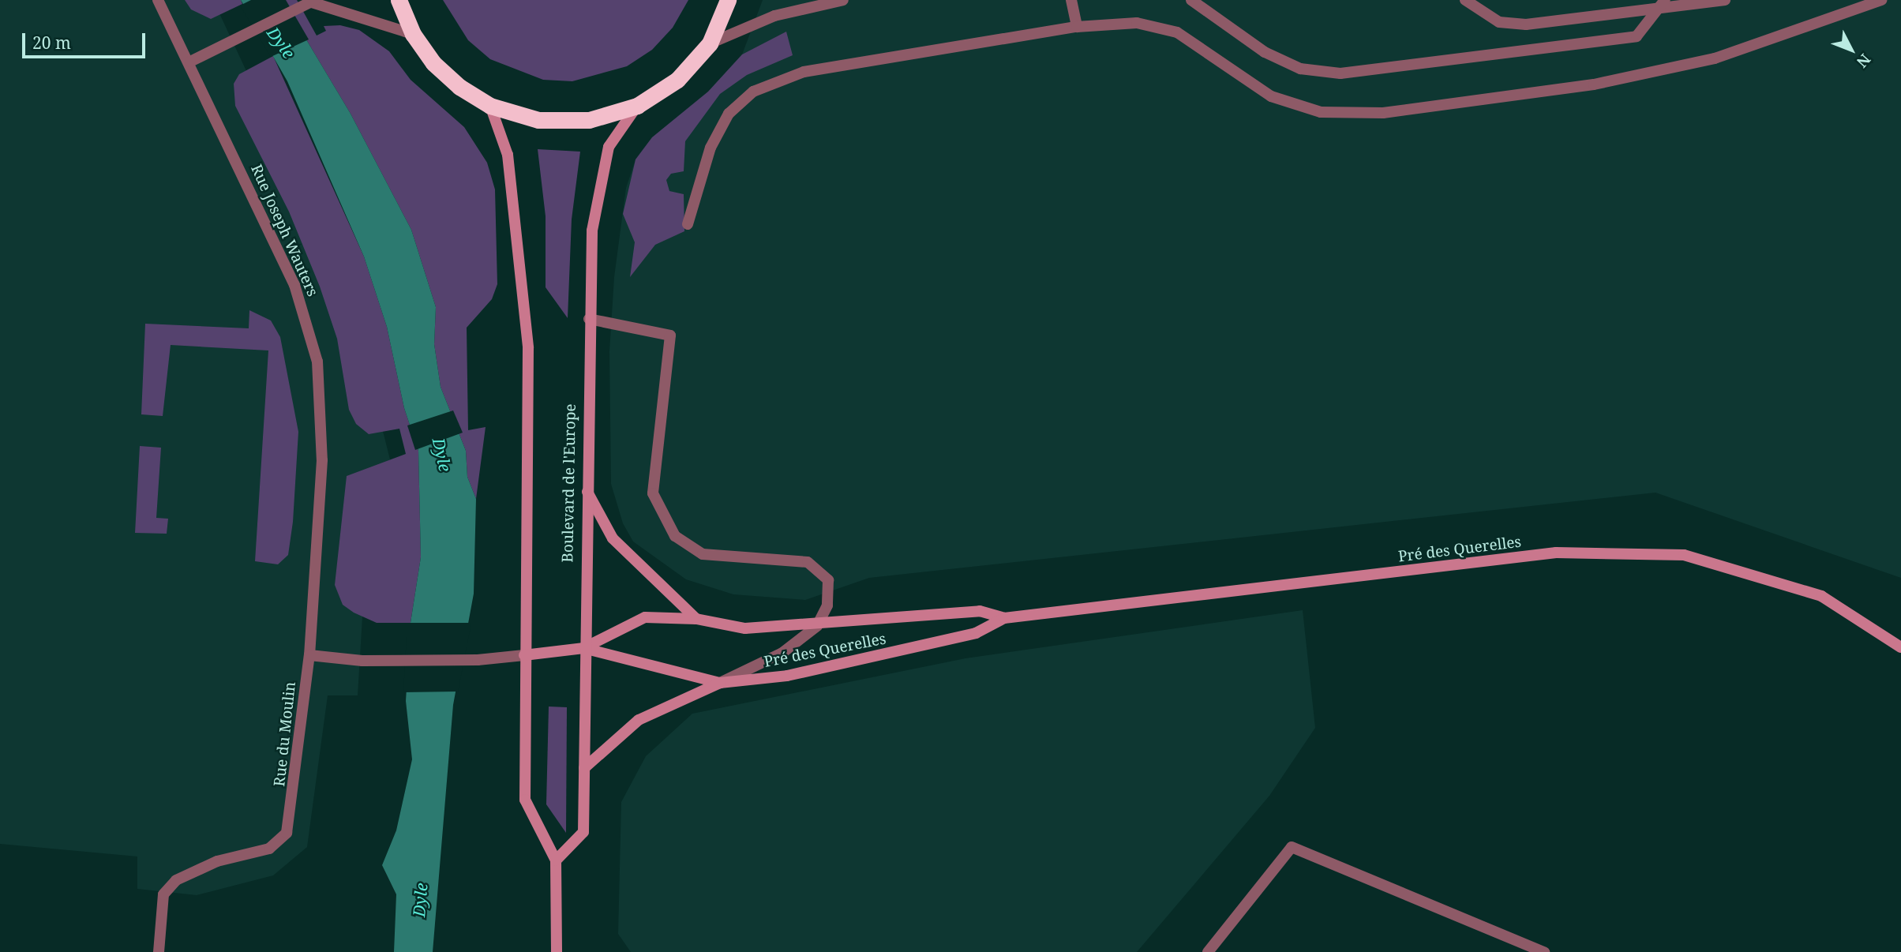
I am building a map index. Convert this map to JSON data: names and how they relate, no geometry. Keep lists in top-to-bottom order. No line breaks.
{"streets":{"highway":["Boulevard de l'Europe"],"street":["Rue Joseph Wauters","Pré des Querelles","Rue du Moulin"]},"crossings":[["Rue Joseph Wauters","Rue du Moulin"],["Boulevard de l'Europe","Pré des Querelles"]],"water":["Dyle"],"scale_bar":"20 m","north":"bottom right"}
